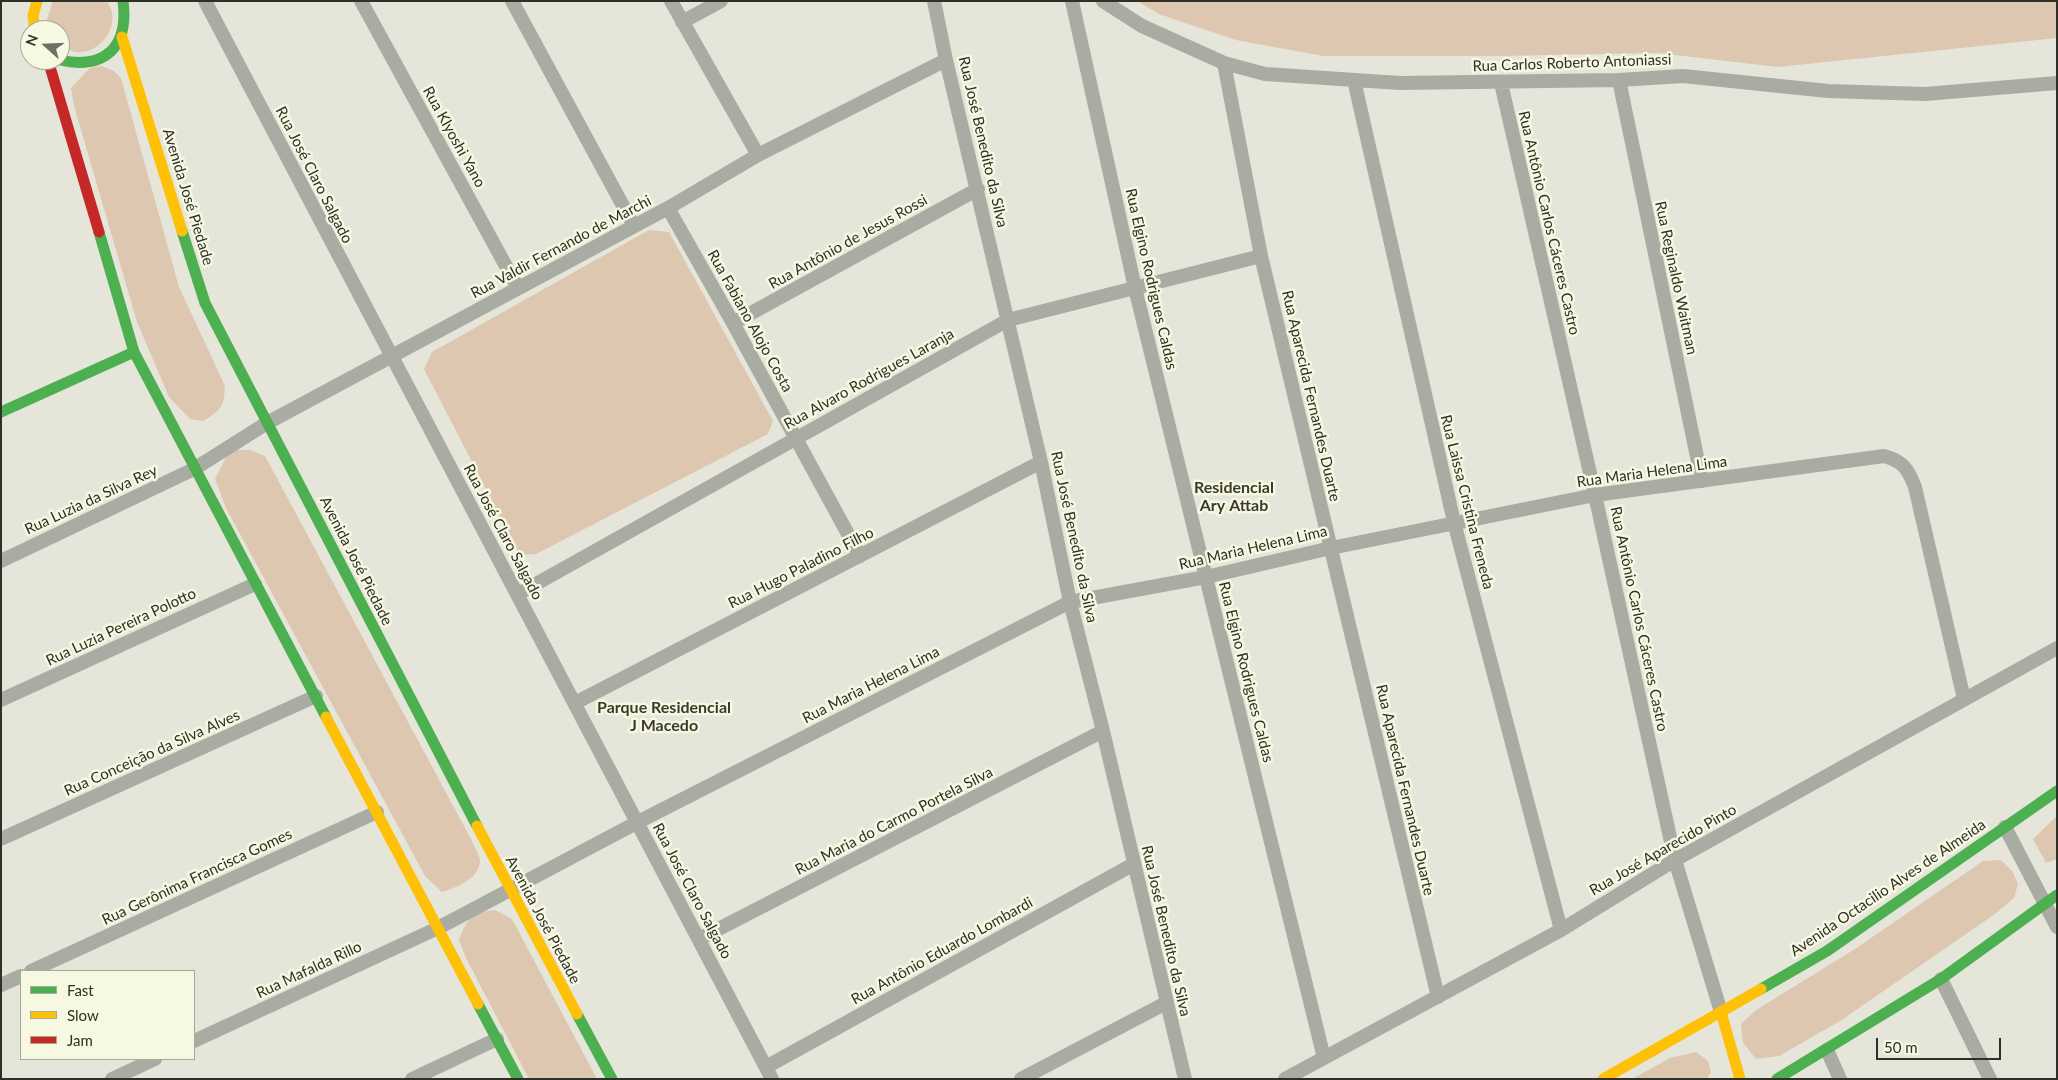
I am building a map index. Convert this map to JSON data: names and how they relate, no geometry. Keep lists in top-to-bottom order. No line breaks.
{"streets":{"main road":["Avenida José Piedade","Avenida Octacilio Alves de Almeida"],"street":["Rua Carlos Roberto Antoniassi","Rua Klyoshi Yano","Rua José Benedito da Silva","Rua José Claro Salgado","Rua Antônio Carlos Cáceres Castro","Rua Antônio de Jesus Rossi","Rua Valdir Fernando de Marchi","Rua Reginaldo Waitman","Rua Elgino Rodrigues Caldas","Rua Fabiano Alojo Costa","Rua Alvaro Rodrigues Laranja","Rua Aparecida Fernandes Duarte","Rua Maria Helena Lima","Rua Luzia da Silva Rey","Rua Laissa Cristina Freneda","Rua Hugo Paladino Filho","Rua Luzia Pereira Polotto","Rua Conceição da Silva Alves","Rua Maria do Carmo Portela Silva","Rua José Aparecido Pinto","Rua Gerônima Francisca Gomes","Rua Antônio Eduardo Lombardi","Rua Mafalda Rillo"]},"crossings":[["Rua Carlos Roberto Antoniassi","Rua Antônio Carlos Cáceres Castro"],["Rua Carlos Roberto Antoniassi","Rua Reginaldo Waitman"],["Rua Carlos Roberto Antoniassi","Rua Aparecida Fernandes Duarte"],["Rua Carlos Roberto Antoniassi","Rua Laissa Cristina Freneda"],["Rua Klyoshi Yano","Rua Valdir Fernando de Marchi"],["Rua José Benedito da Silva","Rua Antônio de Jesus Rossi"],["Rua José Benedito da Silva","Rua Valdir Fernando de Marchi"],["Rua José Benedito da Silva","Rua Alvaro Rodrigues Laranja"],["Rua José Benedito da Silva","Rua Maria Helena Lima"],["Rua José Benedito da Silva","Rua Hugo Paladino Filho"],["Rua José Benedito da Silva","Rua Maria do Carmo Portela Silva"],["Rua José Benedito da Silva","Rua Antônio Eduardo Lombardi"],["Rua José Claro Salgado","Rua Valdir Fernando de Marchi"],["Rua José Claro Salgado","Rua Alvaro Rodrigues Laranja"],["Rua José Claro Salgado","Rua Maria Helena Lima"],["Rua José Claro Salgado","Rua Hugo Paladino Filho"],["Rua José Claro Salgado","Rua Maria do Carmo Portela Silva"],["Rua José Claro Salgado","Rua Antônio Eduardo Lombardi"],["Avenida José Piedade","Rua Valdir Fernando de Marchi"],["Avenida José Piedade","Rua Maria Helena Lima"],["Rua Antônio Carlos Cáceres Castro","Rua Maria Helena Lima"],["Rua Antônio Carlos Cáceres Castro","Rua José Aparecido Pinto"],["Rua Antônio Carlos Cáceres Castro","Avenida Octacilio Alves de Almeida"],["Rua Antônio de Jesus Rossi","Rua Fabiano Alojo Costa"],["Rua Valdir Fernando de Marchi","Rua Fabiano Alojo Costa"],["Rua Valdir Fernando de Marchi","Rua Luzia da Silva Rey"],["Rua Reginaldo Waitman","Rua Maria Helena Lima"],["Rua Elgino Rodrigues Caldas","Rua Alvaro Rodrigues Laranja"],["Rua Elgino Rodrigues Caldas","Rua Maria Helena Lima"],["Rua Elgino Rodrigues Caldas","Rua José Aparecido Pinto"],["Rua Fabiano Alojo Costa","Rua Alvaro Rodrigues Laranja"],["Rua Fabiano Alojo Costa","Rua Hugo Paladino Filho"],["Rua Alvaro Rodrigues Laranja","Rua Aparecida Fernandes Duarte"],["Rua Aparecida Fernandes Duarte","Rua Maria Helena Lima"],["Rua Aparecida Fernandes Duarte","Rua José Aparecido Pinto"],["Rua Maria Helena Lima","Rua Laissa Cristina Freneda"],["Rua Maria Helena Lima","Rua José Aparecido Pinto"],["Rua Maria Helena Lima","Rua Mafalda Rillo"],["Rua Laissa Cristina Freneda","Rua José Aparecido Pinto"]],"districts":["Residencial Ary Attab","Parque Residencial J Macedo"],"legend":["Fast","Slow","Jam"],"scale_bar":"50 m","north":"left"}
